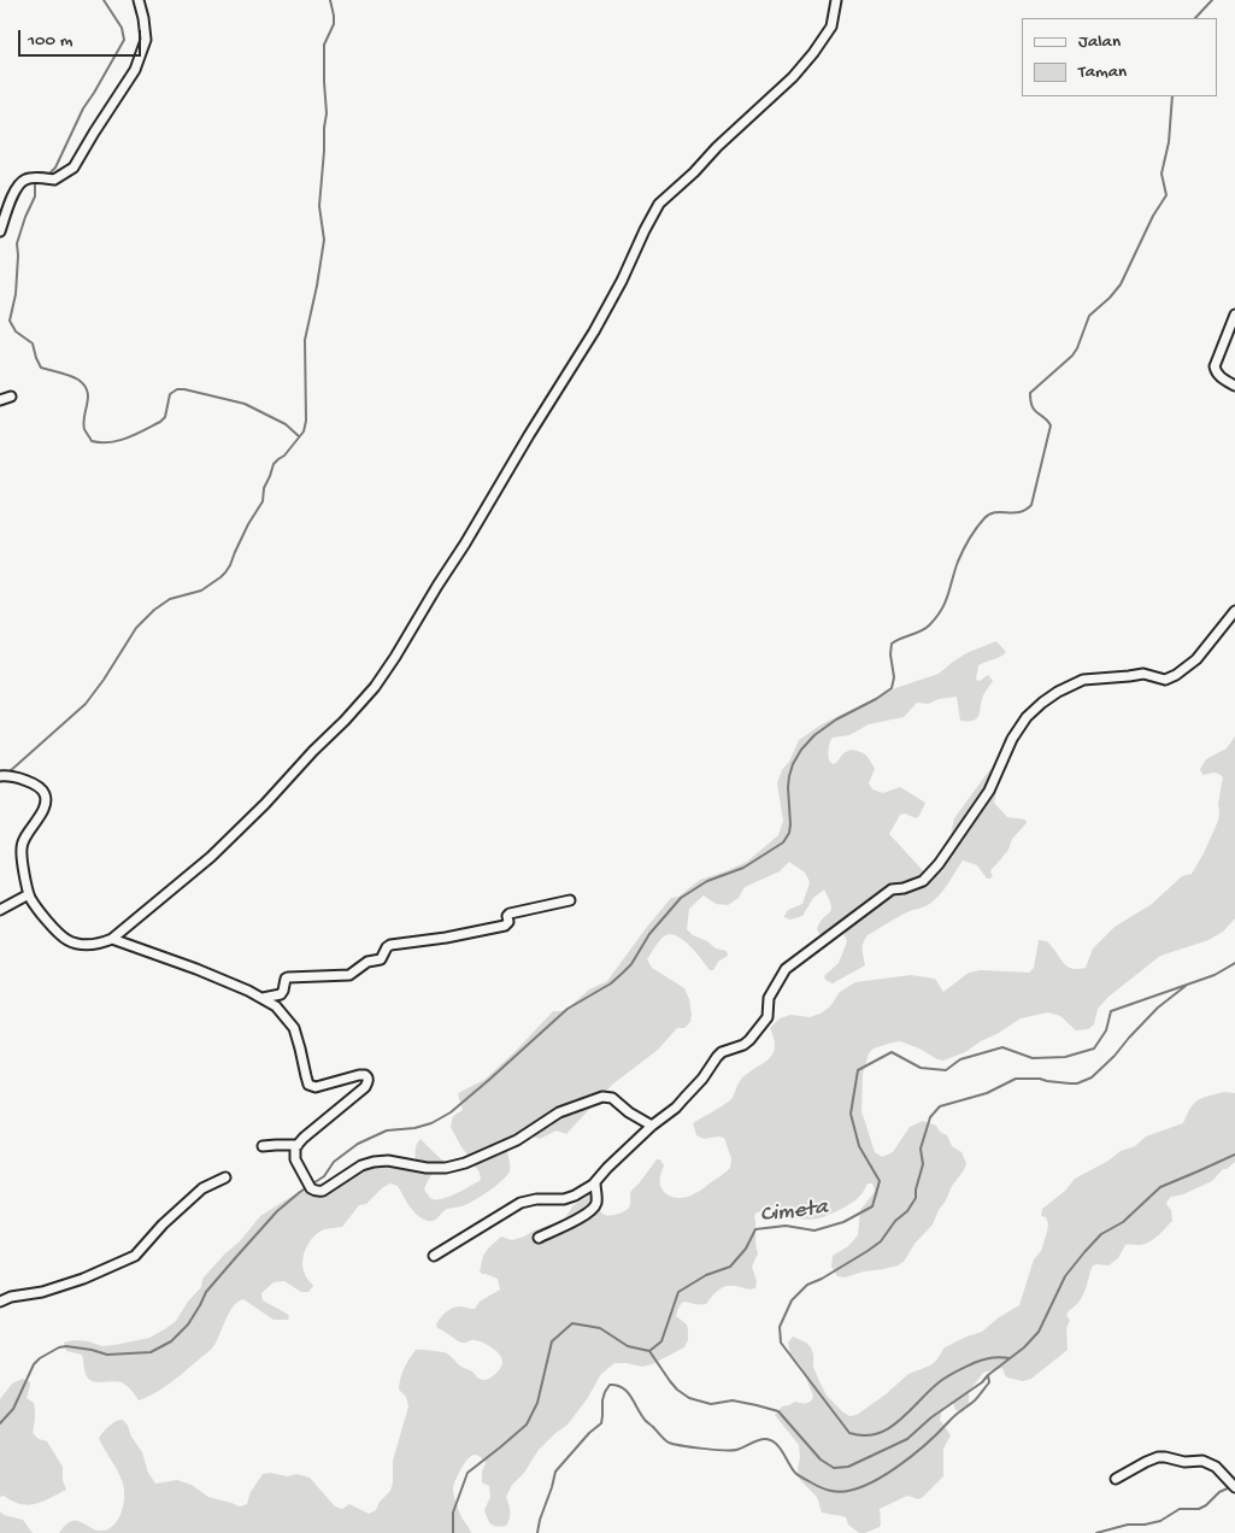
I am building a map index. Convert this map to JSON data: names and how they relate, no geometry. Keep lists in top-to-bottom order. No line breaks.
{"water":["Cimeta"],"legend":["Jalan","Taman"],"scale_bar":"100 m"}
